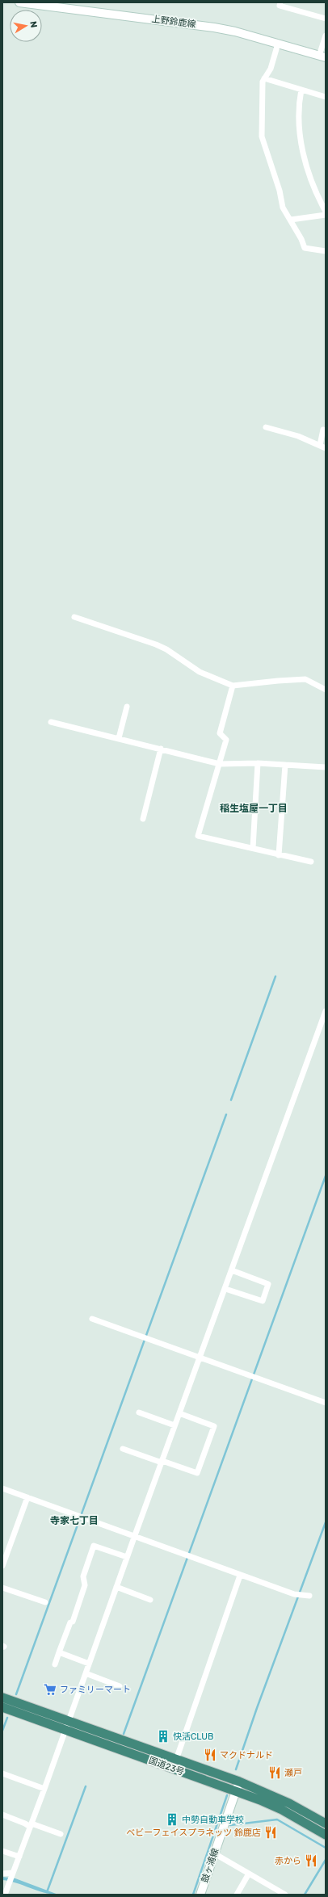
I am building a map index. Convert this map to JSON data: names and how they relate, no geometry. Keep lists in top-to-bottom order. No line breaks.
{"streets":{"highway":["国道23号"],"main road":["上野鈴鹿線","鼓ヶ浦線"]},"crossings":[["国道23号","鼓ヶ浦線"]],"districts":["稲生塩屋一丁目","寺家七丁目"],"places":{"supermarket":["ファミリーマート"],"building":["快活CLUB","中勢自動車学校"],"restaurant":["マクドナルド","瀬戸","ベビーフェイスプラネッツ 鈴鹿店","赤から"]},"north":"right"}
